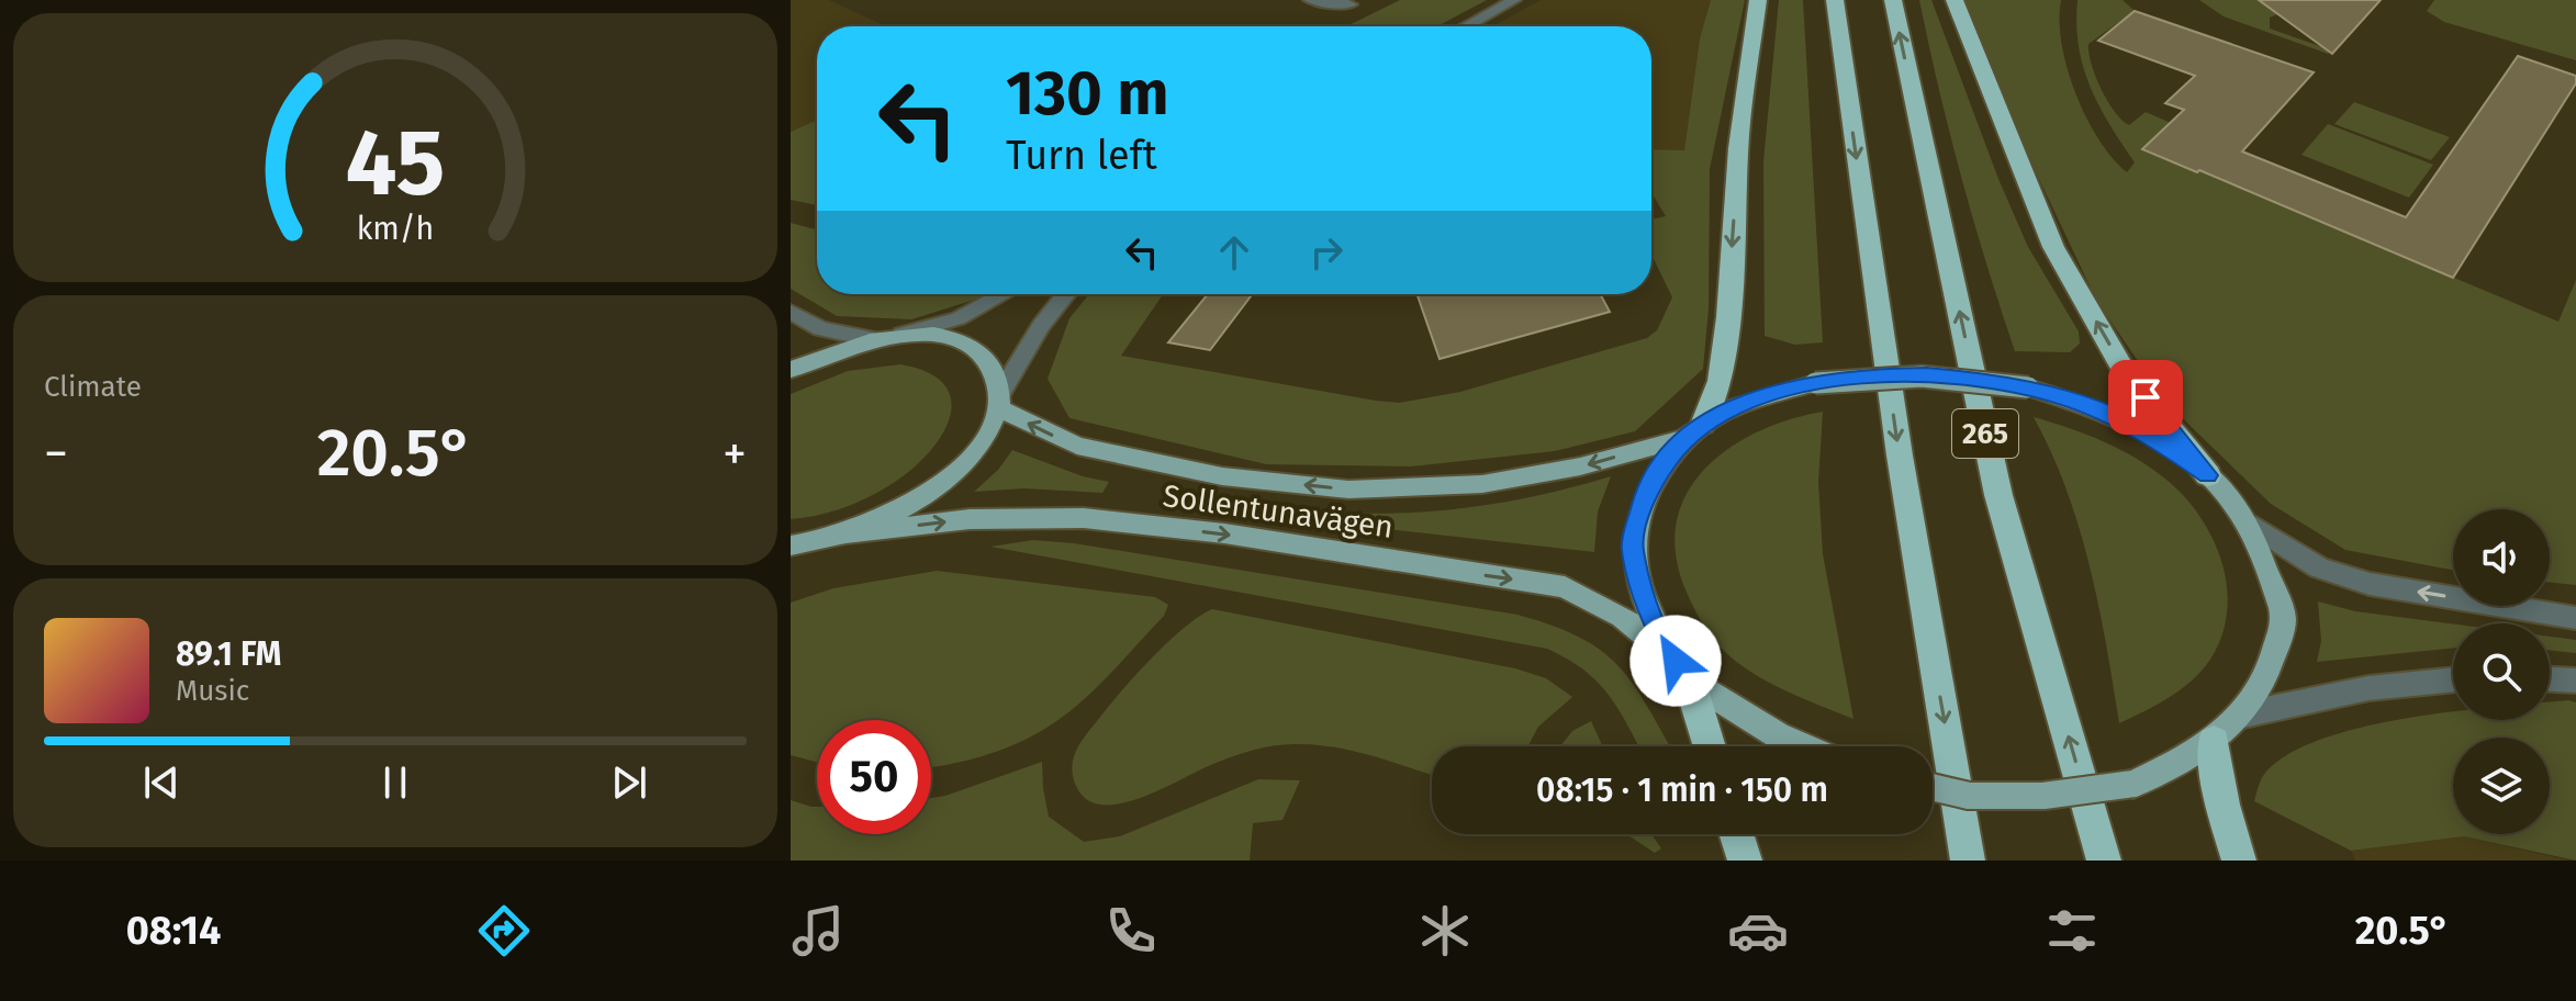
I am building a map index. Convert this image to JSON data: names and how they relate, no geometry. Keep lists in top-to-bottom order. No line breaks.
{"streets":{"highway":["265"],"main road":["Sollentunavägen"]},"page":{"turn":["130 m","Turn left"],"tile":"Climate","heat":["−","20.5°","+"],"song":["89.1 FM","Music"],"limit":"50","trip":"08:15 · 1 min · 150 m","tabs":["08:14","20.5°"],"gauge":["45","km/h"]}}
